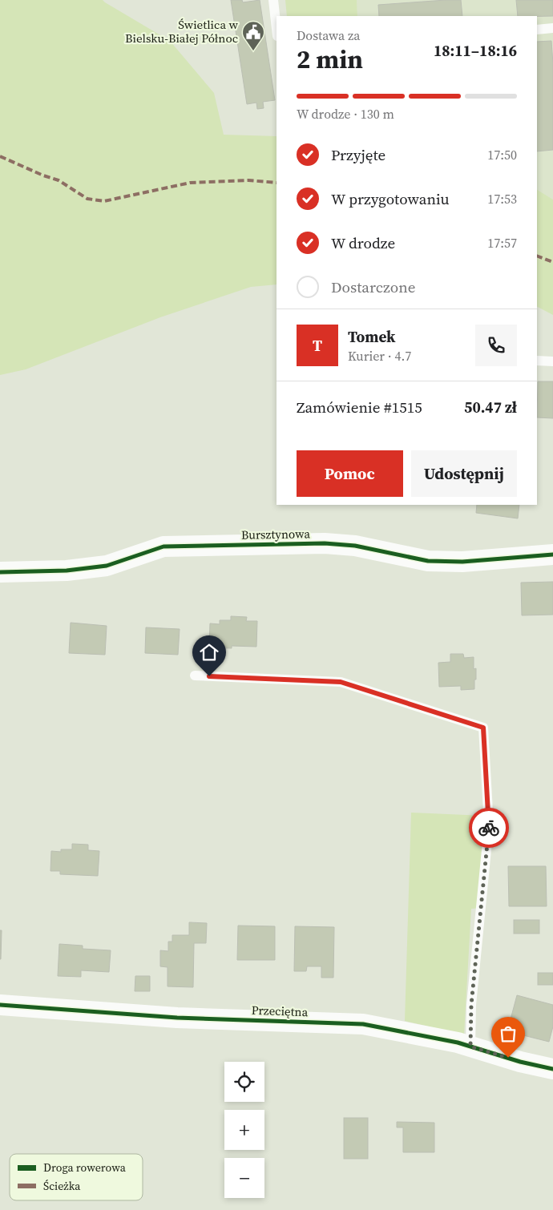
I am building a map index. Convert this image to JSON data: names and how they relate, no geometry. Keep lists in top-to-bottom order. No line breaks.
{"streets":{"street":["Bursztynowa","Przeciętna"]},"places":{"public building":["Świetlica w Bielsku-Białej Północ"]},"legend":["Droga rowerowa","Ścieżka"],"page":{"heading":["2 min","Dostawa za","18:11–18:16"],"panel":["Tomek","Kurier · 4.7","Zamówienie #1515","50.47 zł"],"bar":"W drodze · 130 m","list":[["Przyjęte","17:50"],["W przygotowaniu","17:53"],["W drodze","17:57"],"Dostarczone"],"round":"T","buttons":["Pomoc","Udostępnij"],"map_buttons":["+","−"]}}
